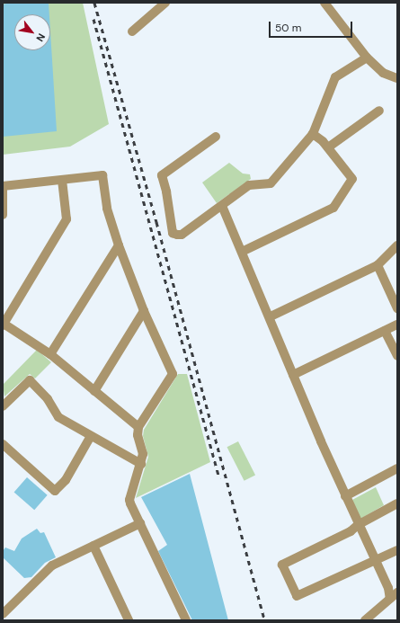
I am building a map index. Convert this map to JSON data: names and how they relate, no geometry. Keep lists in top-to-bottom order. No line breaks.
{"scale_bar":"50 m","north":"bottom right"}
